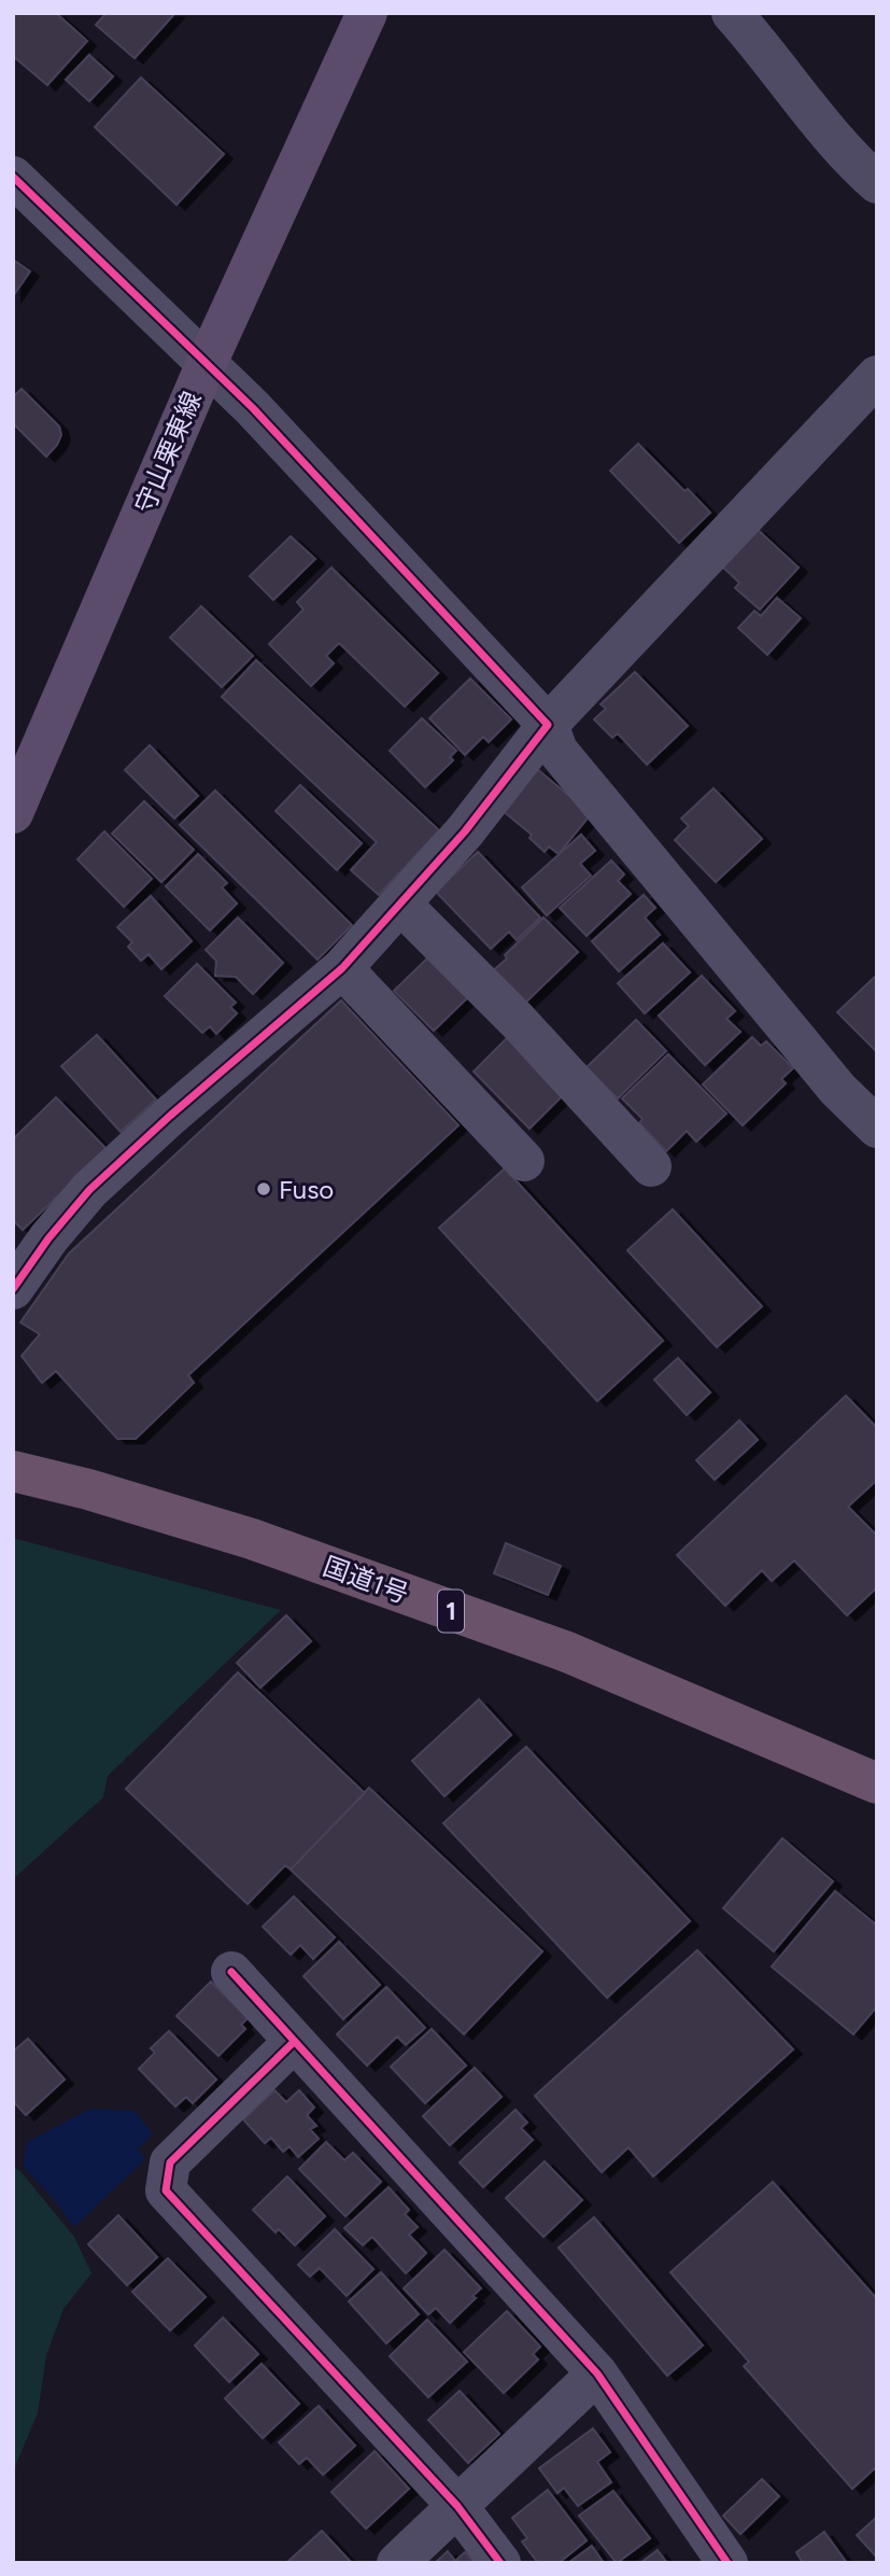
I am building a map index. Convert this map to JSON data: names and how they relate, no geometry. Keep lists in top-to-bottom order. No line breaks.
{"streets":{"highway":["国道1号","1"],"main road":["守山栗東線"]},"places":["Fuso"]}
